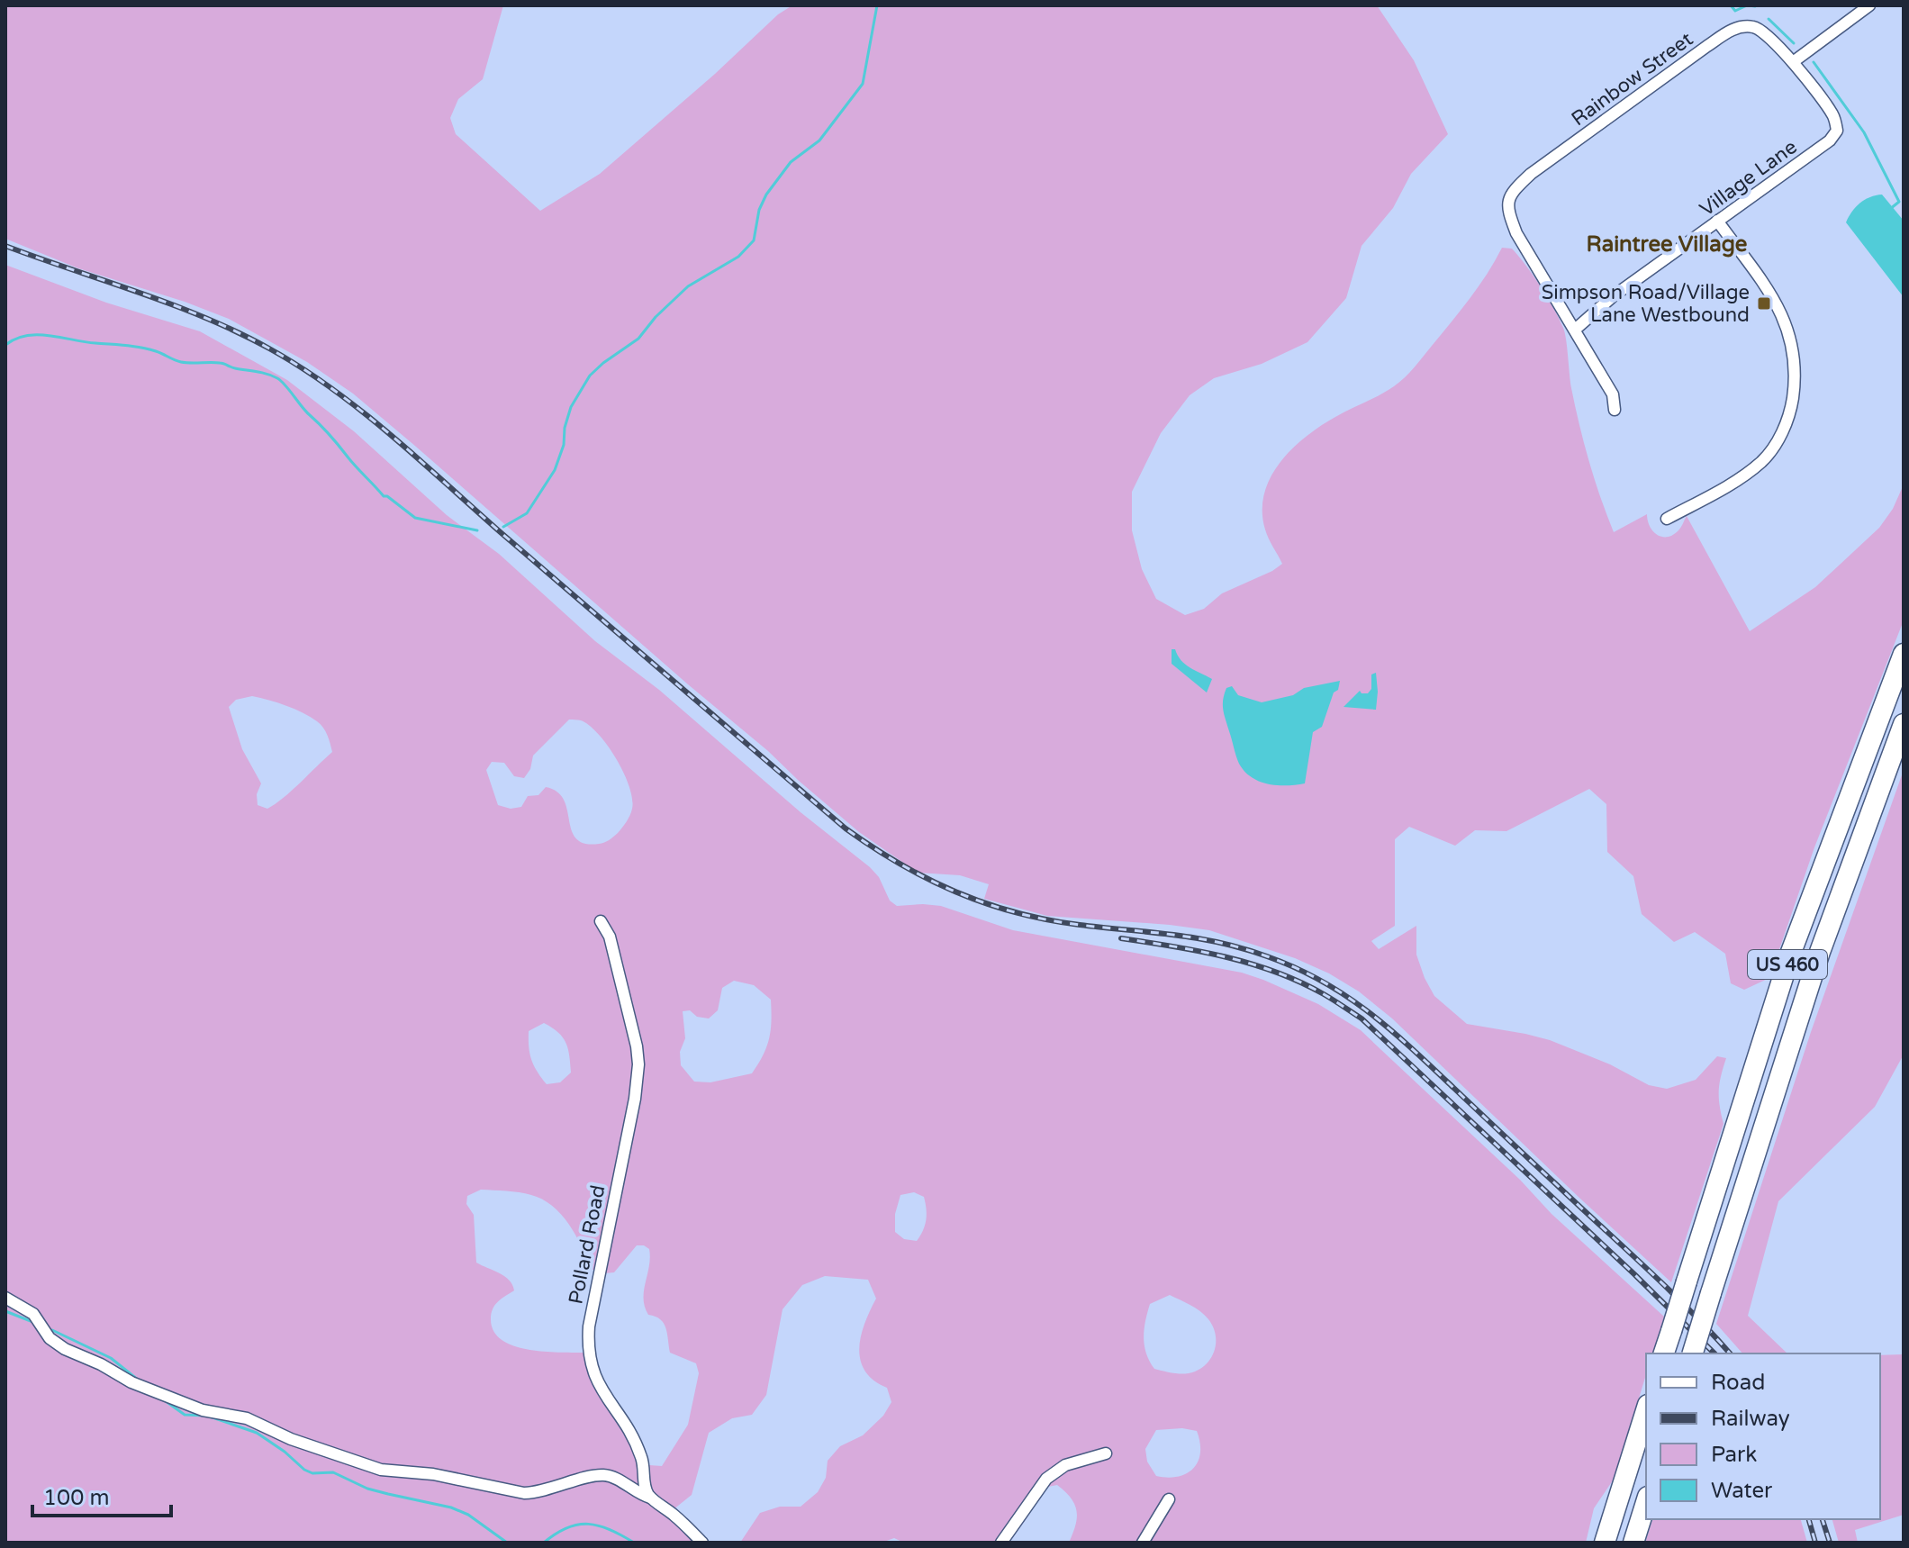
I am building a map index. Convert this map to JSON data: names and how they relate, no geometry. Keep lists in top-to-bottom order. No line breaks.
{"streets":{"highway":["US 460"],"street":["Rainbow Street","Village Lane","Pollard Road"]},"crossings":[["Rainbow Street","Village Lane"]],"districts":["Raintree Village"],"places":{"transit":["Simpson Road/Village Lane Westbound"]},"legend":["Road","Railway","Park","Water"],"scale_bar":"100 m"}
